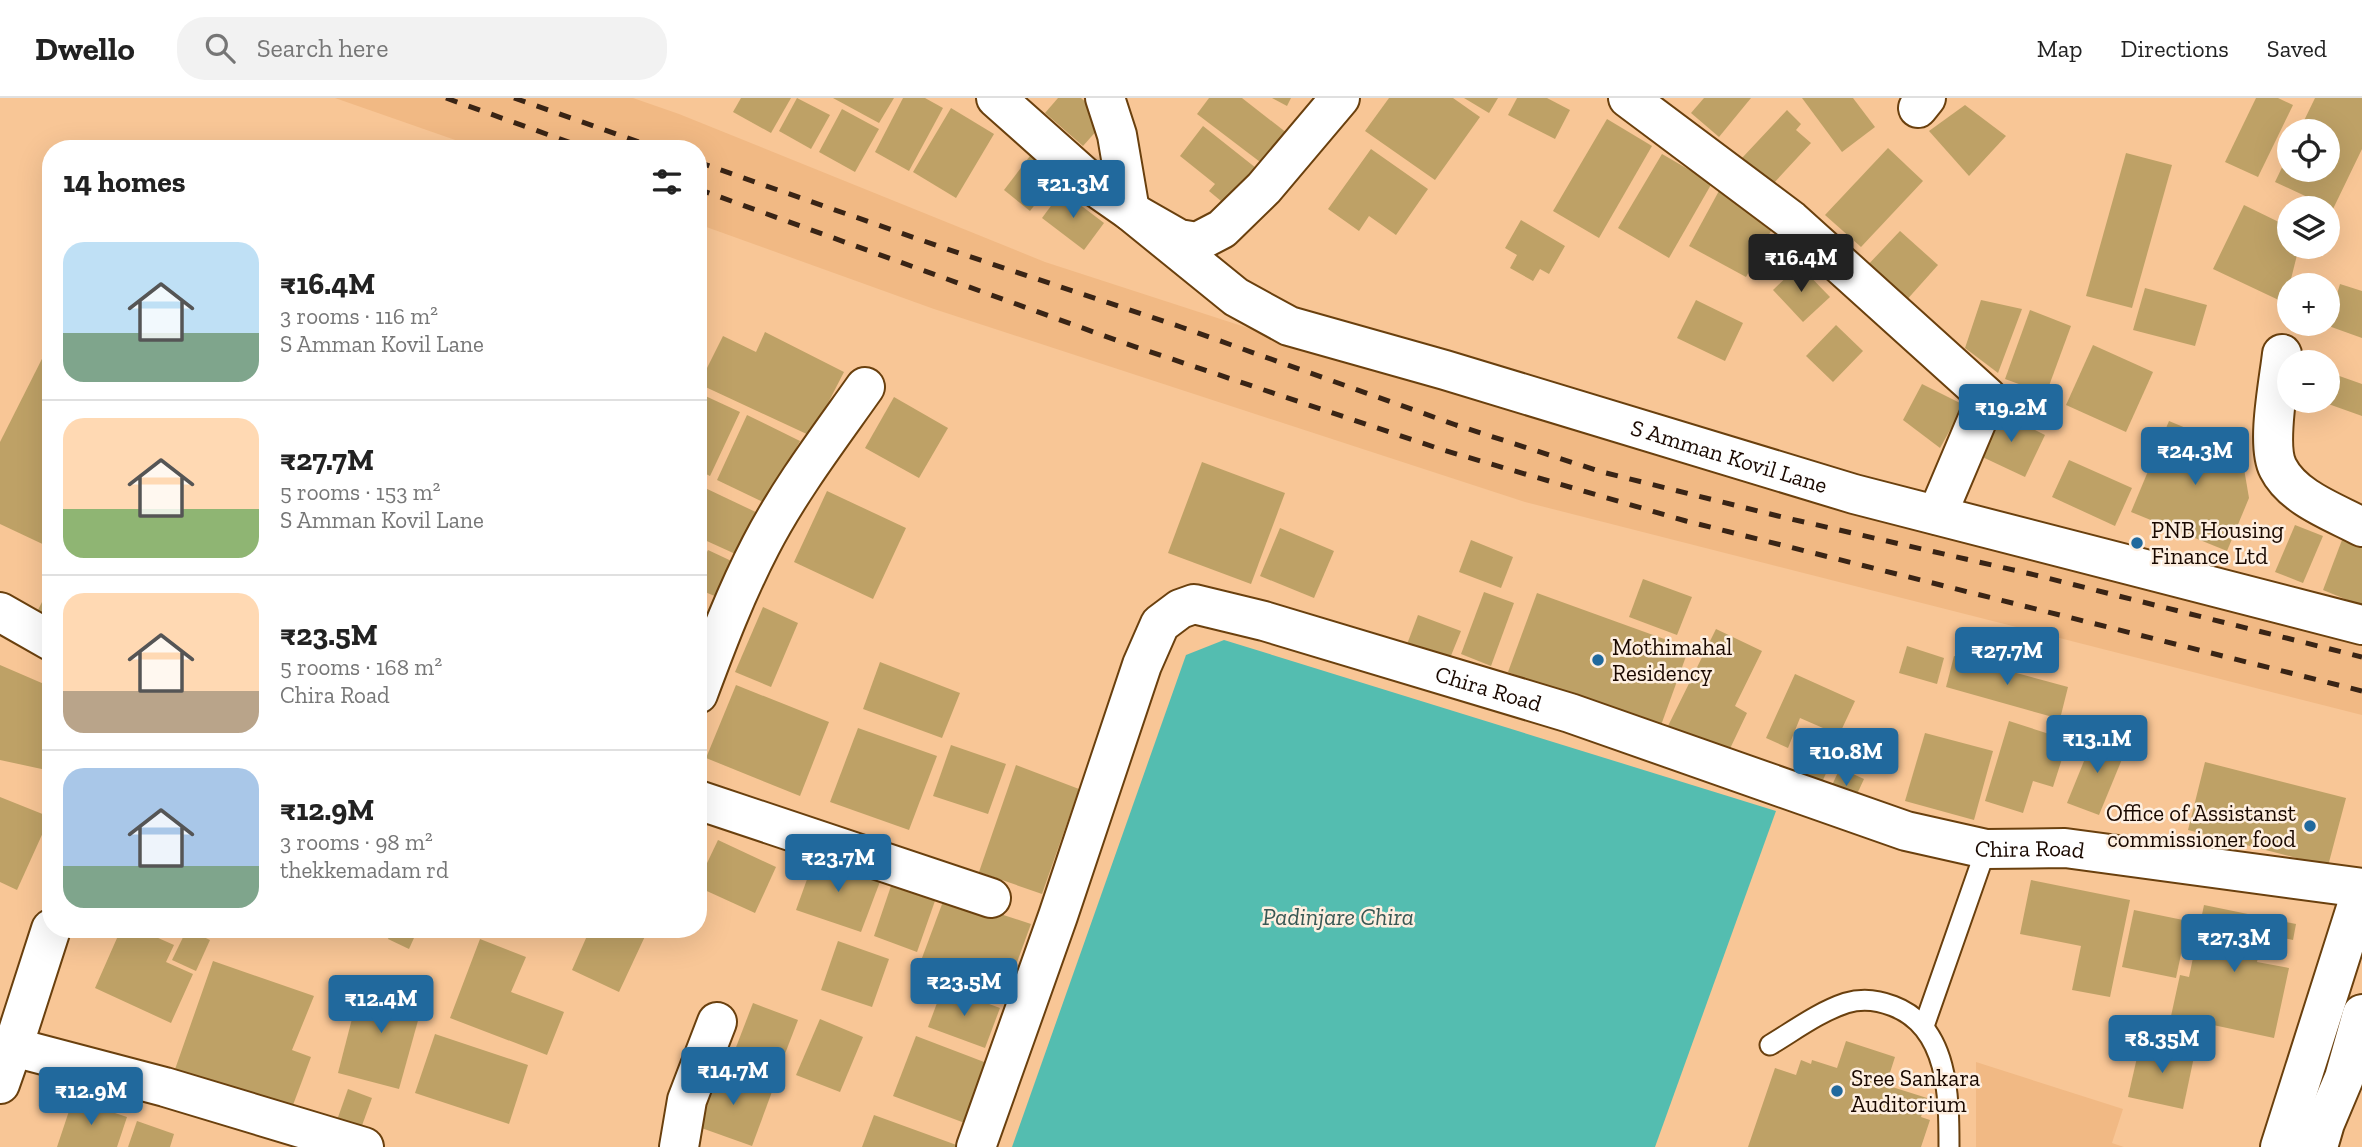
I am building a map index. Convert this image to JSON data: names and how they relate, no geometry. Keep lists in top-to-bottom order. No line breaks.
{"streets":{"street":["S Amman Kovil Lane","Chira Road"]},"water":["Padinjare Chira"],"places":["PNB Housing Finance Ltd","Mothimahal Residency","Office of Assistanst commissioner food","Sree Sankara Auditorium"],"page":{"header":"Dwello","search":"Search here","nav":["Map","Directions","Saved"],"map_buttons":["+","−"],"heading":"14 homes","price":["₹21.3M","₹16.4M","₹19.2M","₹24.3M","₹27.7M","₹13.1M","₹10.8M","₹23.7M","₹27.3M","₹23.5M","₹12.4M","₹8.35M","₹14.7M","₹12.9M"],"list":[{"name":"₹16.4M","note":"3 rooms · 116 m² · S Amman Kovil Lane"},{"name":"₹27.7M","note":"5 rooms · 153 m² · S Amman Kovil Lane"},{"name":"₹23.5M","note":"5 rooms · 168 m² · Chira Road"},{"name":"₹12.9M","note":"3 rooms · 98 m² · thekkemadam rd"}]}}
